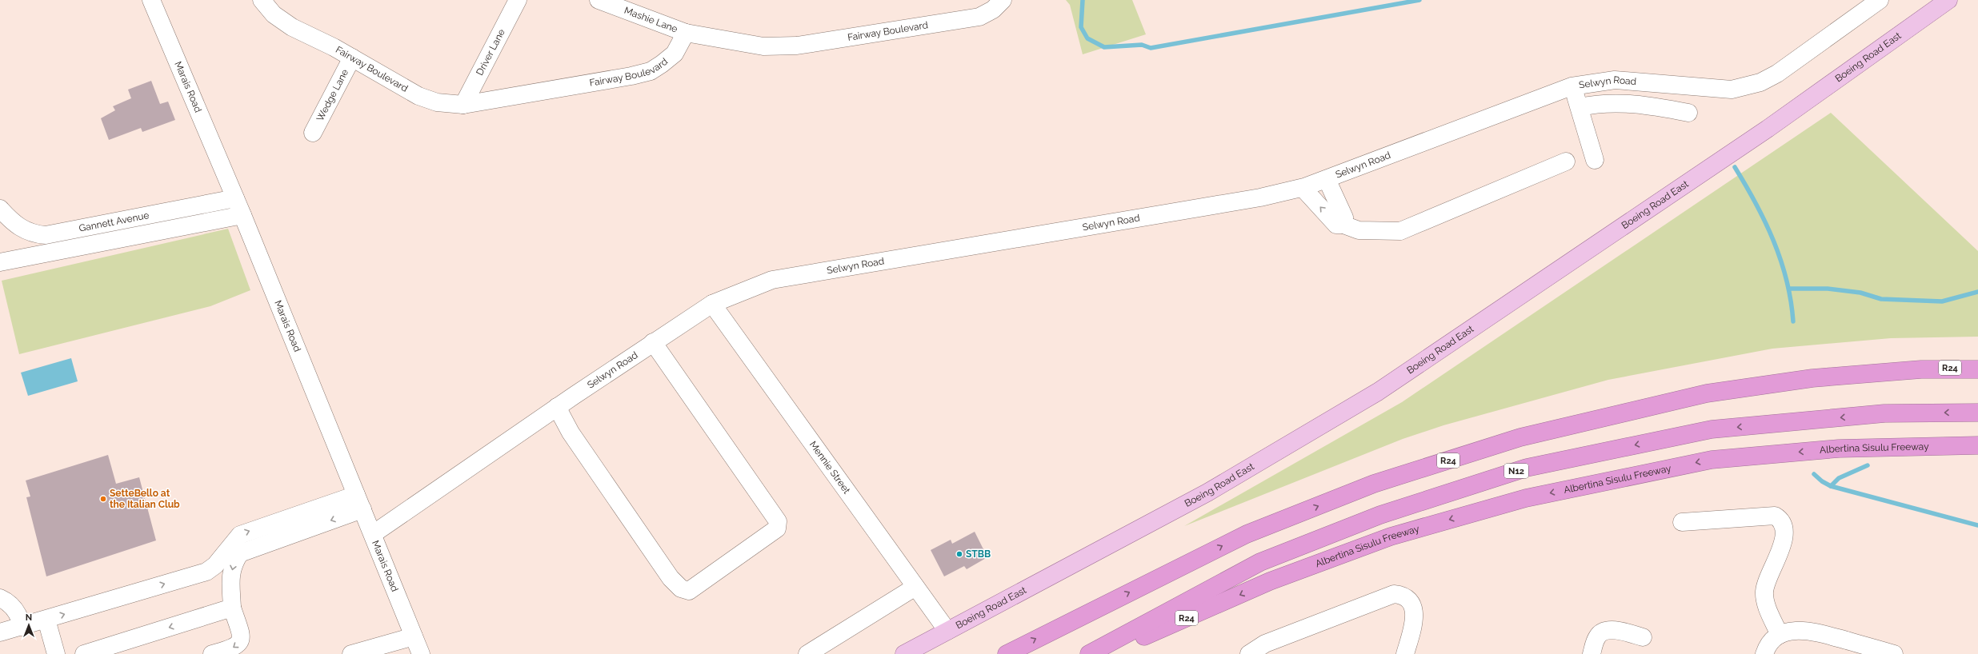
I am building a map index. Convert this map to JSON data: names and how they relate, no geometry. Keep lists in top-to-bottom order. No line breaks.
{"streets":{"highway":["R24","Albertina Sisulu Freeway","N12"],"main road":["Boeing Road East"],"street":["Mashie Lane","Fairway Boulevard","Driver Lane","Selwyn Road","Marais Road","Wedge Lane","Gannett Avenue","Mennie Street"]},"crossings":[["Mashie Lane","Fairway Boulevard"],["Fairway Boulevard","Driver Lane"],["Fairway Boulevard","Wedge Lane"],["Boeing Road East","Mennie Street"],["Selwyn Road","Marais Road"],["Selwyn Road","Mennie Street"],["Marais Road","Gannett Avenue"]],"places":["SetteBello at the Italian Club","STBB"],"north":"top"}
